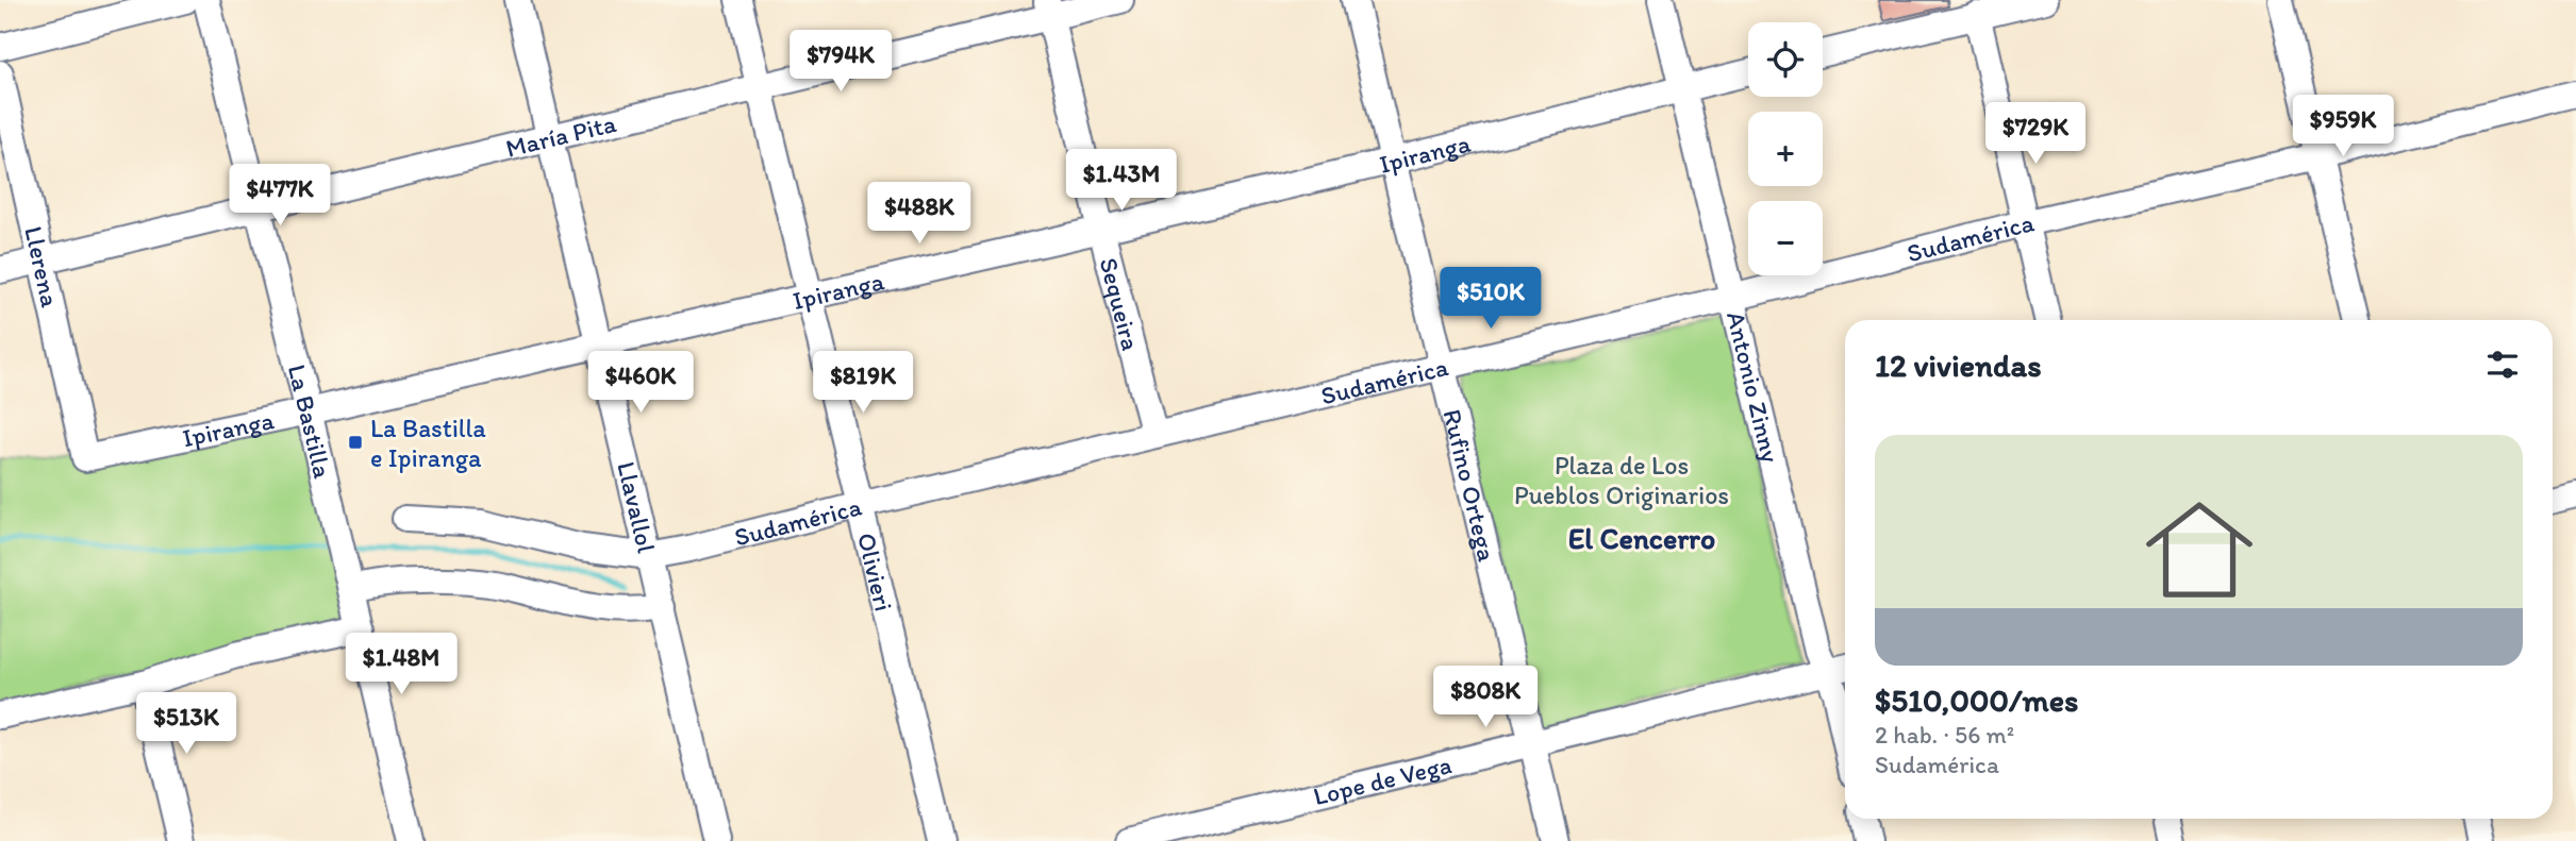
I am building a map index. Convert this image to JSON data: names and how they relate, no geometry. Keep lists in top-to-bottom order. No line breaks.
{"streets":{"street":["María Pita","Ipiranga","Sudamérica","Llerena","Sequeira","Antonio Zinny","La Bastilla","Rufino Ortega","Llavallol","Olivieri","Lope de Vega"]},"crossings":[["María Pita","Llerena"],["María Pita","Sequeira"],["María Pita","La Bastilla"],["María Pita","Llavallol"],["María Pita","Olivieri"],["Ipiranga","Llerena"],["Ipiranga","Sequeira"],["Ipiranga","Antonio Zinny"],["Ipiranga","La Bastilla"],["Ipiranga","Rufino Ortega"],["Ipiranga","Llavallol"],["Ipiranga","Olivieri"],["Sudamérica","Sequeira"],["Sudamérica","Antonio Zinny"],["Sudamérica","Rufino Ortega"],["Sudamérica","Llavallol"],["Sudamérica","Olivieri"],["Antonio Zinny","Lope de Vega"],["Rufino Ortega","Lope de Vega"]],"districts":["El Cencerro"],"parks":["Plaza de Los Pueblos Originarios"],"places":{"transit":["La Bastilla e Ipiranga"]},"page":{"map_buttons":["+","−"],"price":["$794K","$959K","$729K","$1.43M","$477K","$488K","$510K","$460K","$819K","$1.48M","$808K","$513K"],"heading":"12 viviendas","list":[{"name":"$510,000/mes","note":"2 hab. · 56 m² · Sudamérica"}]}}
